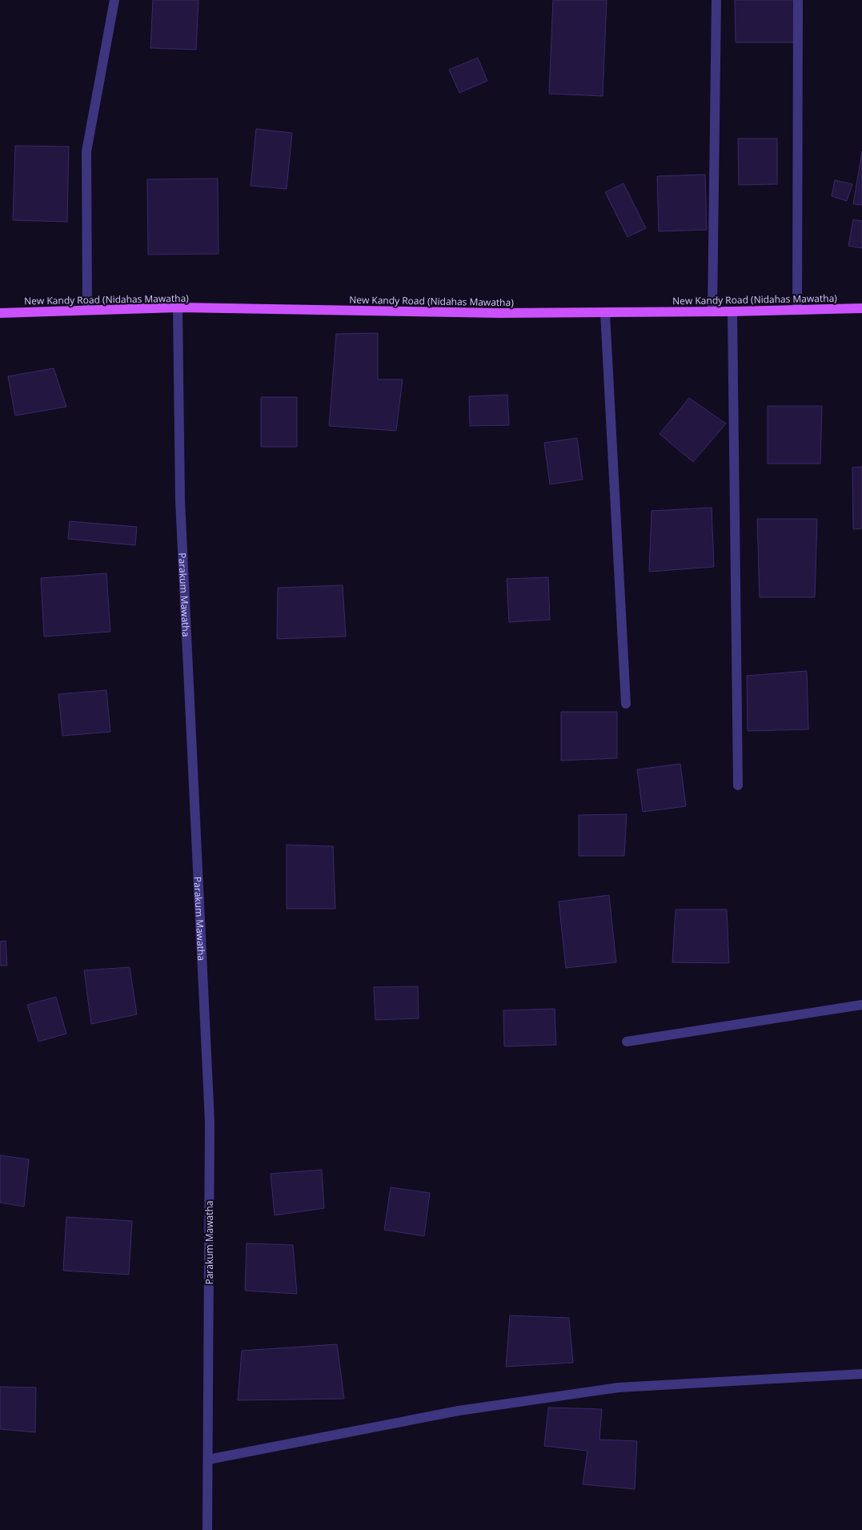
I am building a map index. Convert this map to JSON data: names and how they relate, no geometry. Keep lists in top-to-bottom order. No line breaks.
{"streets":{"main road":["New Kandy Road (Nidahas Mawatha)"],"street":["Parakum Mawatha"]},"crossings":[["New Kandy Road (Nidahas Mawatha)","Parakum Mawatha"]]}
